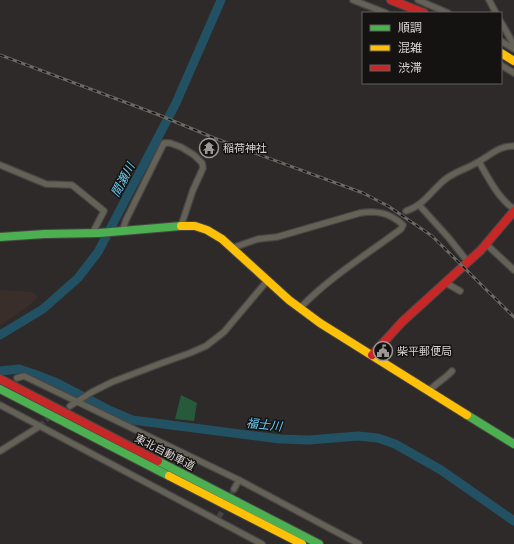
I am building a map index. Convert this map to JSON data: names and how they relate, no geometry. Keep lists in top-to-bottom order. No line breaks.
{"streets":{"main road":["東北自動車道"]},"water":["間瀬川","福士川"],"places":{"temple":["稲荷神社"],"public building":["柴平郵便局"]},"legend":["順調","混雑","渋滞"]}
